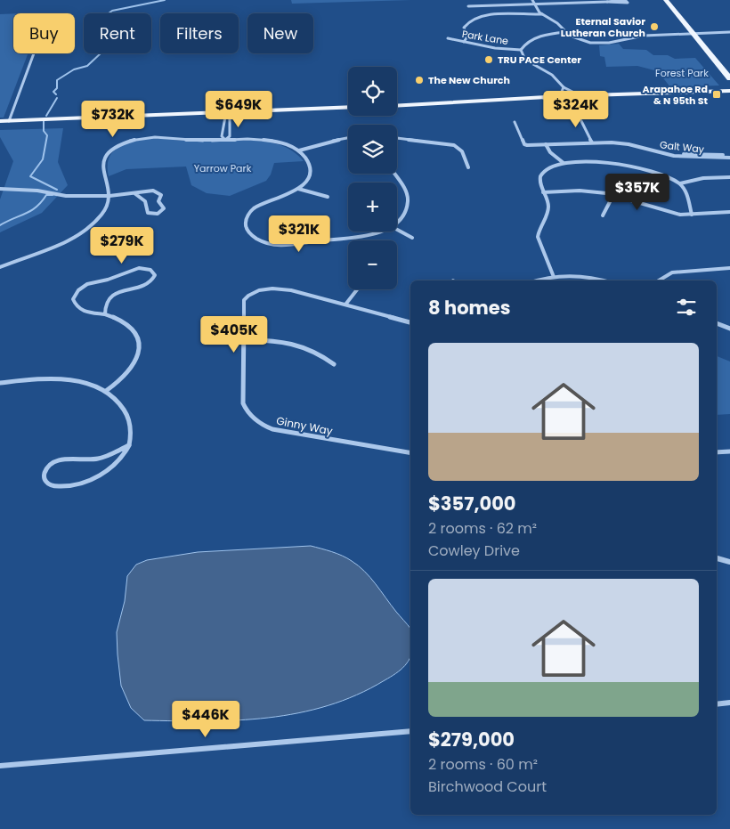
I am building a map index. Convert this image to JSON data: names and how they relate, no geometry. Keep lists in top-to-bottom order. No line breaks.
{"streets":{"street":["Park Lane","Galt Way","Ginny Way"]},"parks":["Forest Park","Yarrow Park"],"places":{"other":["Eternal Savior Lutheran Church","TRU PACE Center","The New Church"],"transit":["Arapahoe Rd & N 95th St"]},"page":{"chip":["Buy","Rent","Filters","New"],"map_buttons":["+","−"],"price":["$649K","$324K","$732K","$357K","$321K","$279K","$405K","$446K"],"heading":"8 homes","list":[{"name":"$357,000","note":"2 rooms · 62 m² · Cowley Drive"},{"name":"$279,000","note":"2 rooms · 60 m² · Birchwood Court"}]}}
